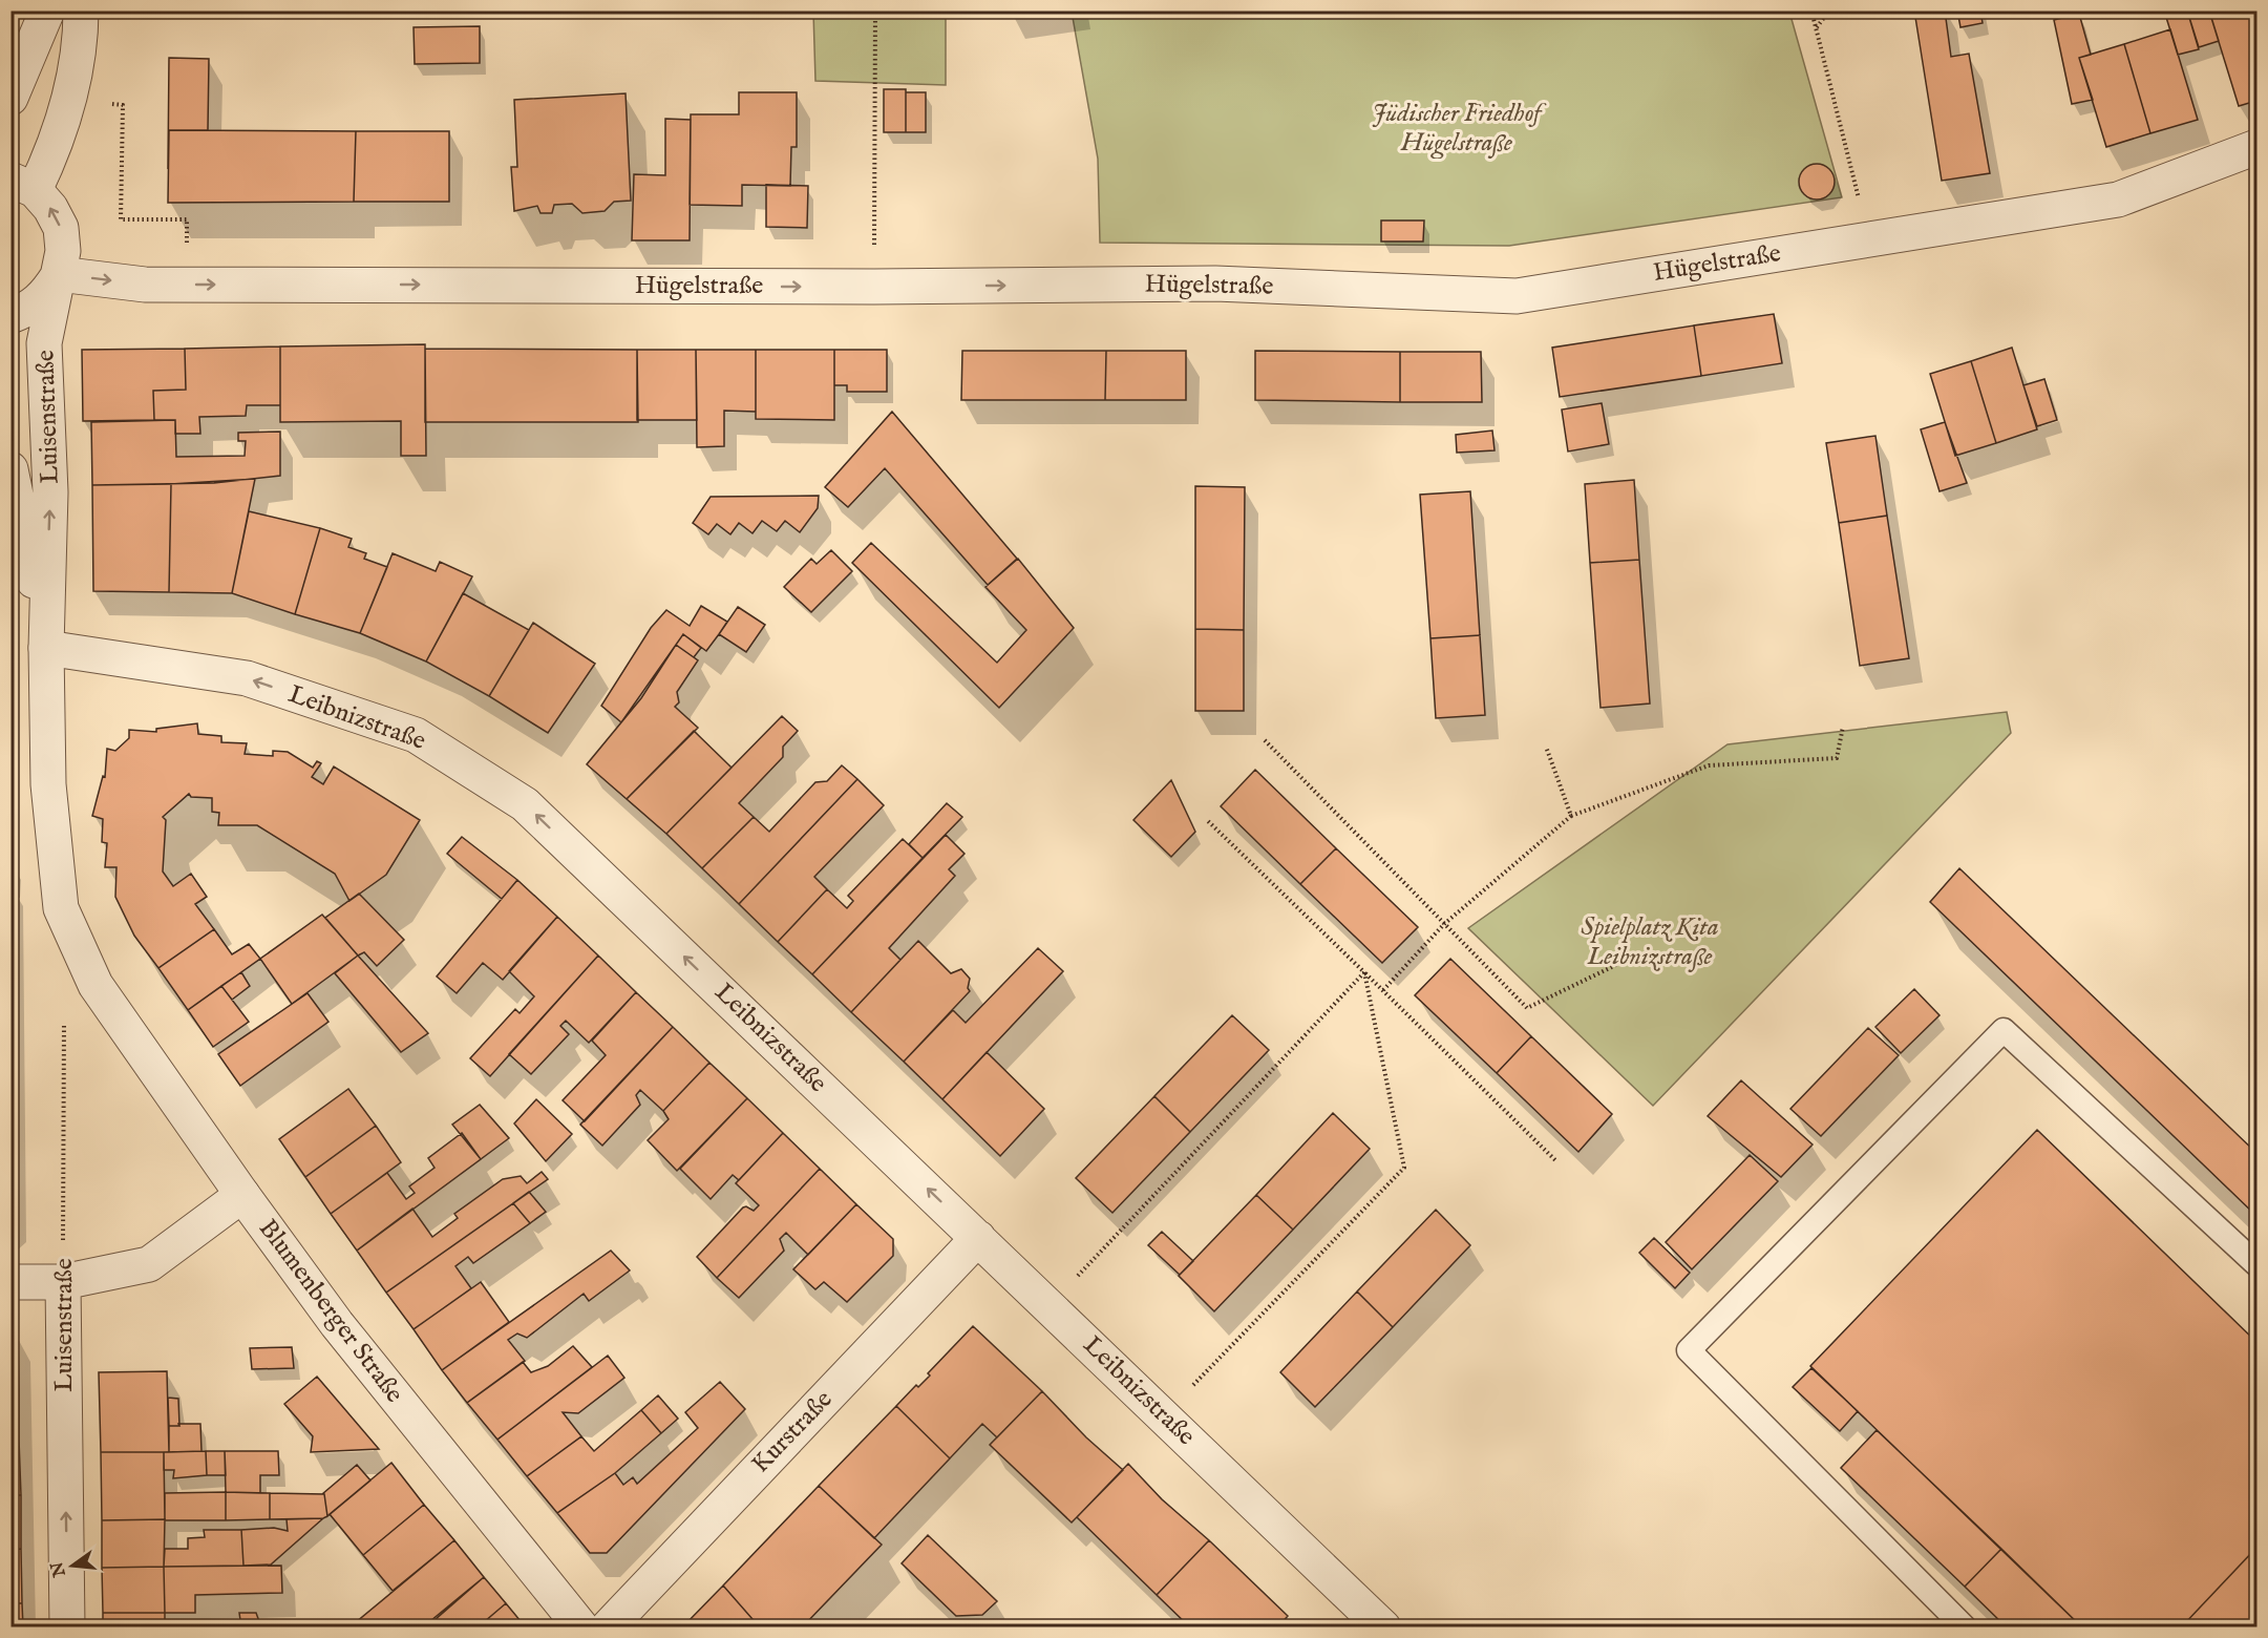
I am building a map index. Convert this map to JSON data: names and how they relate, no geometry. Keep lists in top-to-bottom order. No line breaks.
{"streets":{"street":["Hügelstraße","Luisenstraße","Leibnizstraße","Blumenberger Straße","Kurstraße"]},"crossings":[["Hügelstraße","Luisenstraße"],["Luisenstraße","Leibnizstraße"],["Luisenstraße","Blumenberger Straße"],["Leibnizstraße","Kurstraße"]],"one_way":["Hügelstraße","Luisenstraße","Leibnizstraße"],"parks":["Jüdischer Friedhof Hügelstraße","Spielplatz Kita Leibnizstraße"],"north":"left"}
